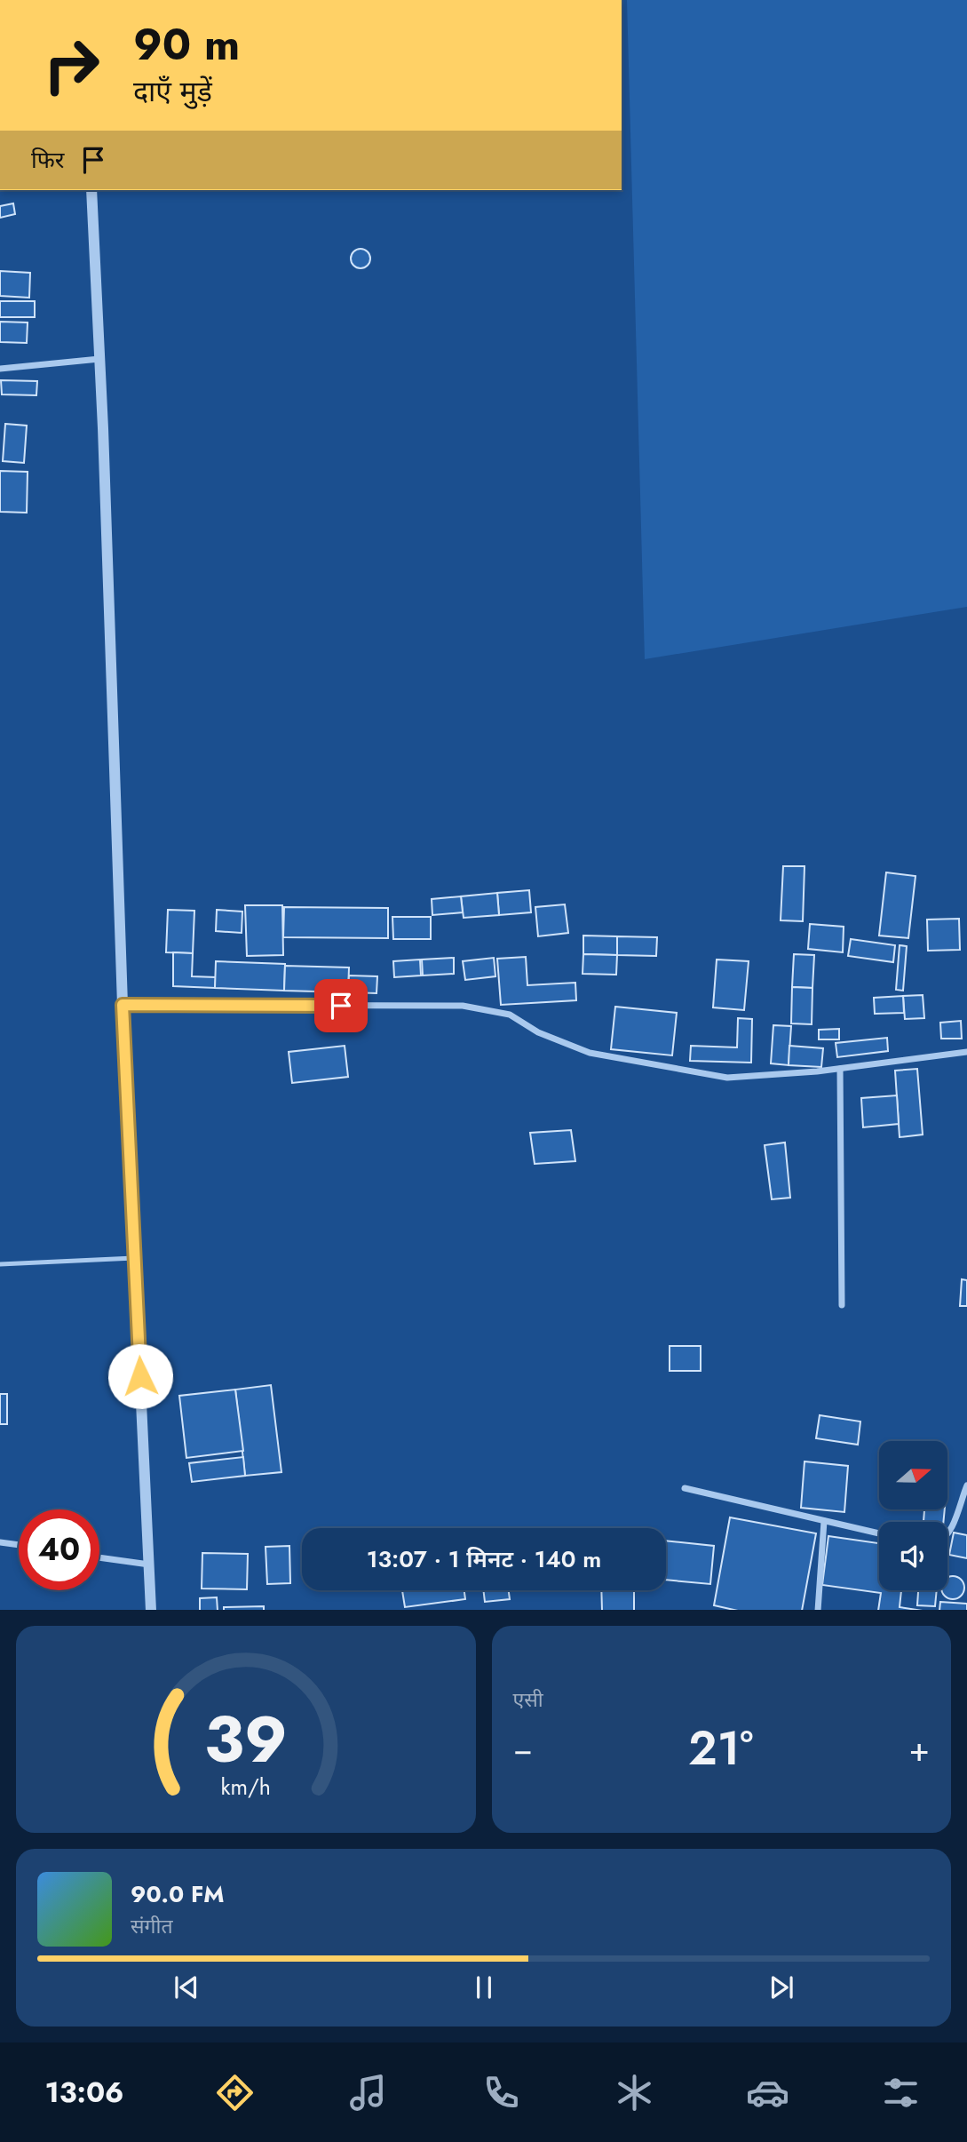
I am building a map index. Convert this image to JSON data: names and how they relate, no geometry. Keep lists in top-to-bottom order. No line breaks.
{"north":"right","page":{"turn":["90 m","दाएँ मुड़ें"],"then":"फिर","limit":"40","trip":"13:07 · 1 मिनट · 140 m","tile":"एसी","heat":["−","21°","+"],"song":["90.0 FM","संगीत"],"tabs":"13:06","gauge":["39","km/h"]}}
